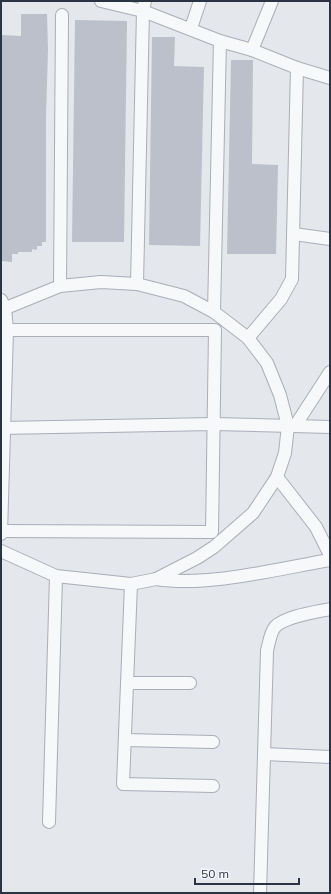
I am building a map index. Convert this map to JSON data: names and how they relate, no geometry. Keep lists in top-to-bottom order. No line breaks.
{"scale_bar":"50 m"}
